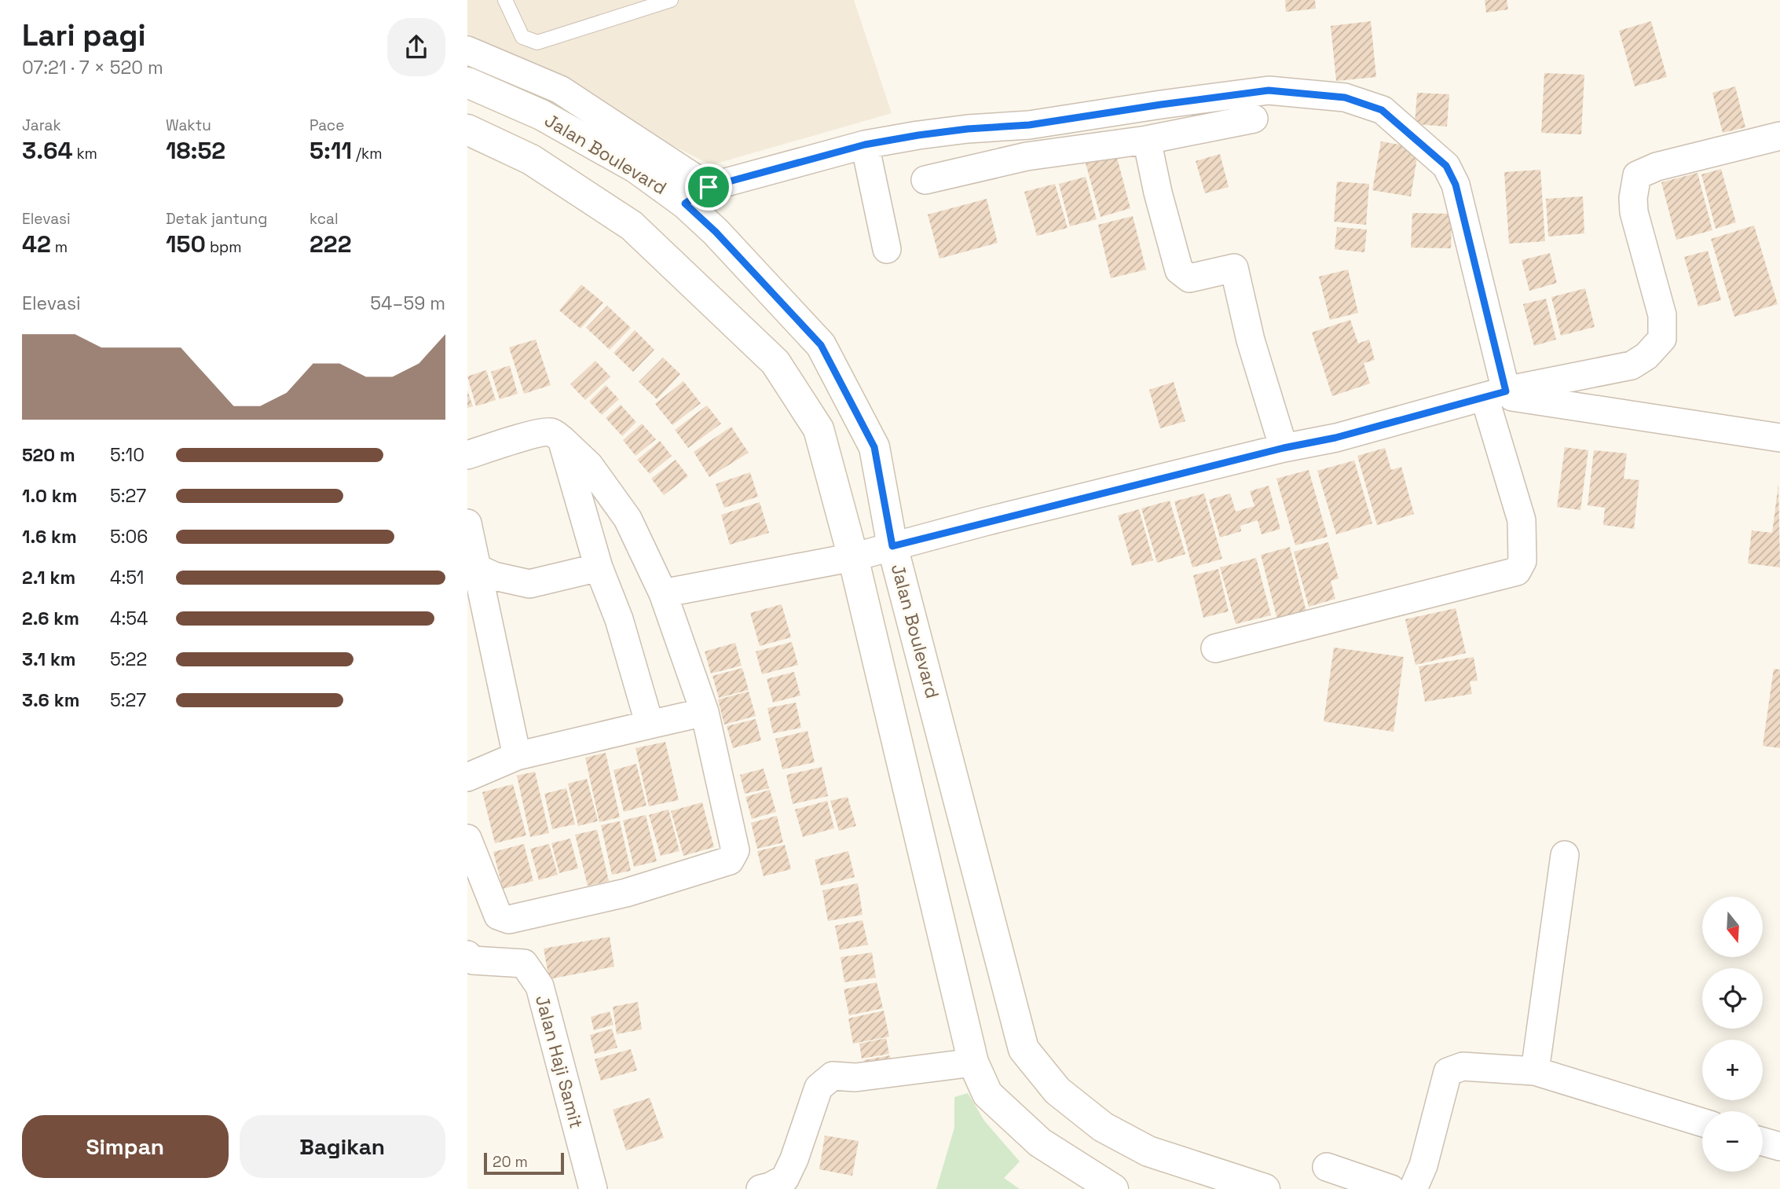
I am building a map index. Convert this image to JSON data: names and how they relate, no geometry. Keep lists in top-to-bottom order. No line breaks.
{"streets":{"main road":["Jalan Boulevard"],"street":["Jalan Haji Samit"]},"scale_bar":"20 m","north":"bottom","page":{"heading":["Lari pagi","07:21 · 7 × 520 m"],"stats":[["Jarak","3.64 km"],["Waktu","18:52"],["Pace","5:11 /km"],["Elevasi","42 m"],["Detak jantung","150 bpm"],["kcal","222"]],"chart":["Elevasi","54–59 m"],"list":[{"name":"520 m","note":"5:10"},{"name":"1.0 km","note":"5:27"},{"name":"1.6 km","note":"5:06"},{"name":"2.1 km","note":"4:51"},{"name":"2.6 km","note":"4:54"},{"name":"3.1 km","note":"5:22"},{"name":"3.6 km","note":"5:27"}],"map_buttons":["+","−"],"buttons":["Simpan","Bagikan"],"scale":"20 m"}}
